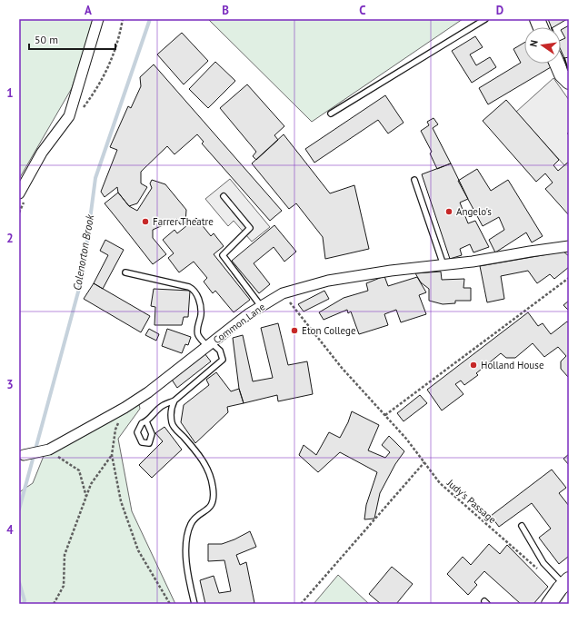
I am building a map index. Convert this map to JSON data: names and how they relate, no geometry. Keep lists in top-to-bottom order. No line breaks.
{"streets":{"street":["Common Lane"],"path":["Judy's Passage"]},"crossings":[["Common Lane","Judy's Passage"]],"water":["Colenorton Brook"],"places":["Angelo's","Farrer Theatre","Eton College","Holland House"],"scale_bar":"50 m","north":"left","grid":{"columns":["A","B","C","D"],"rows":["1","2","3","4"]}}
